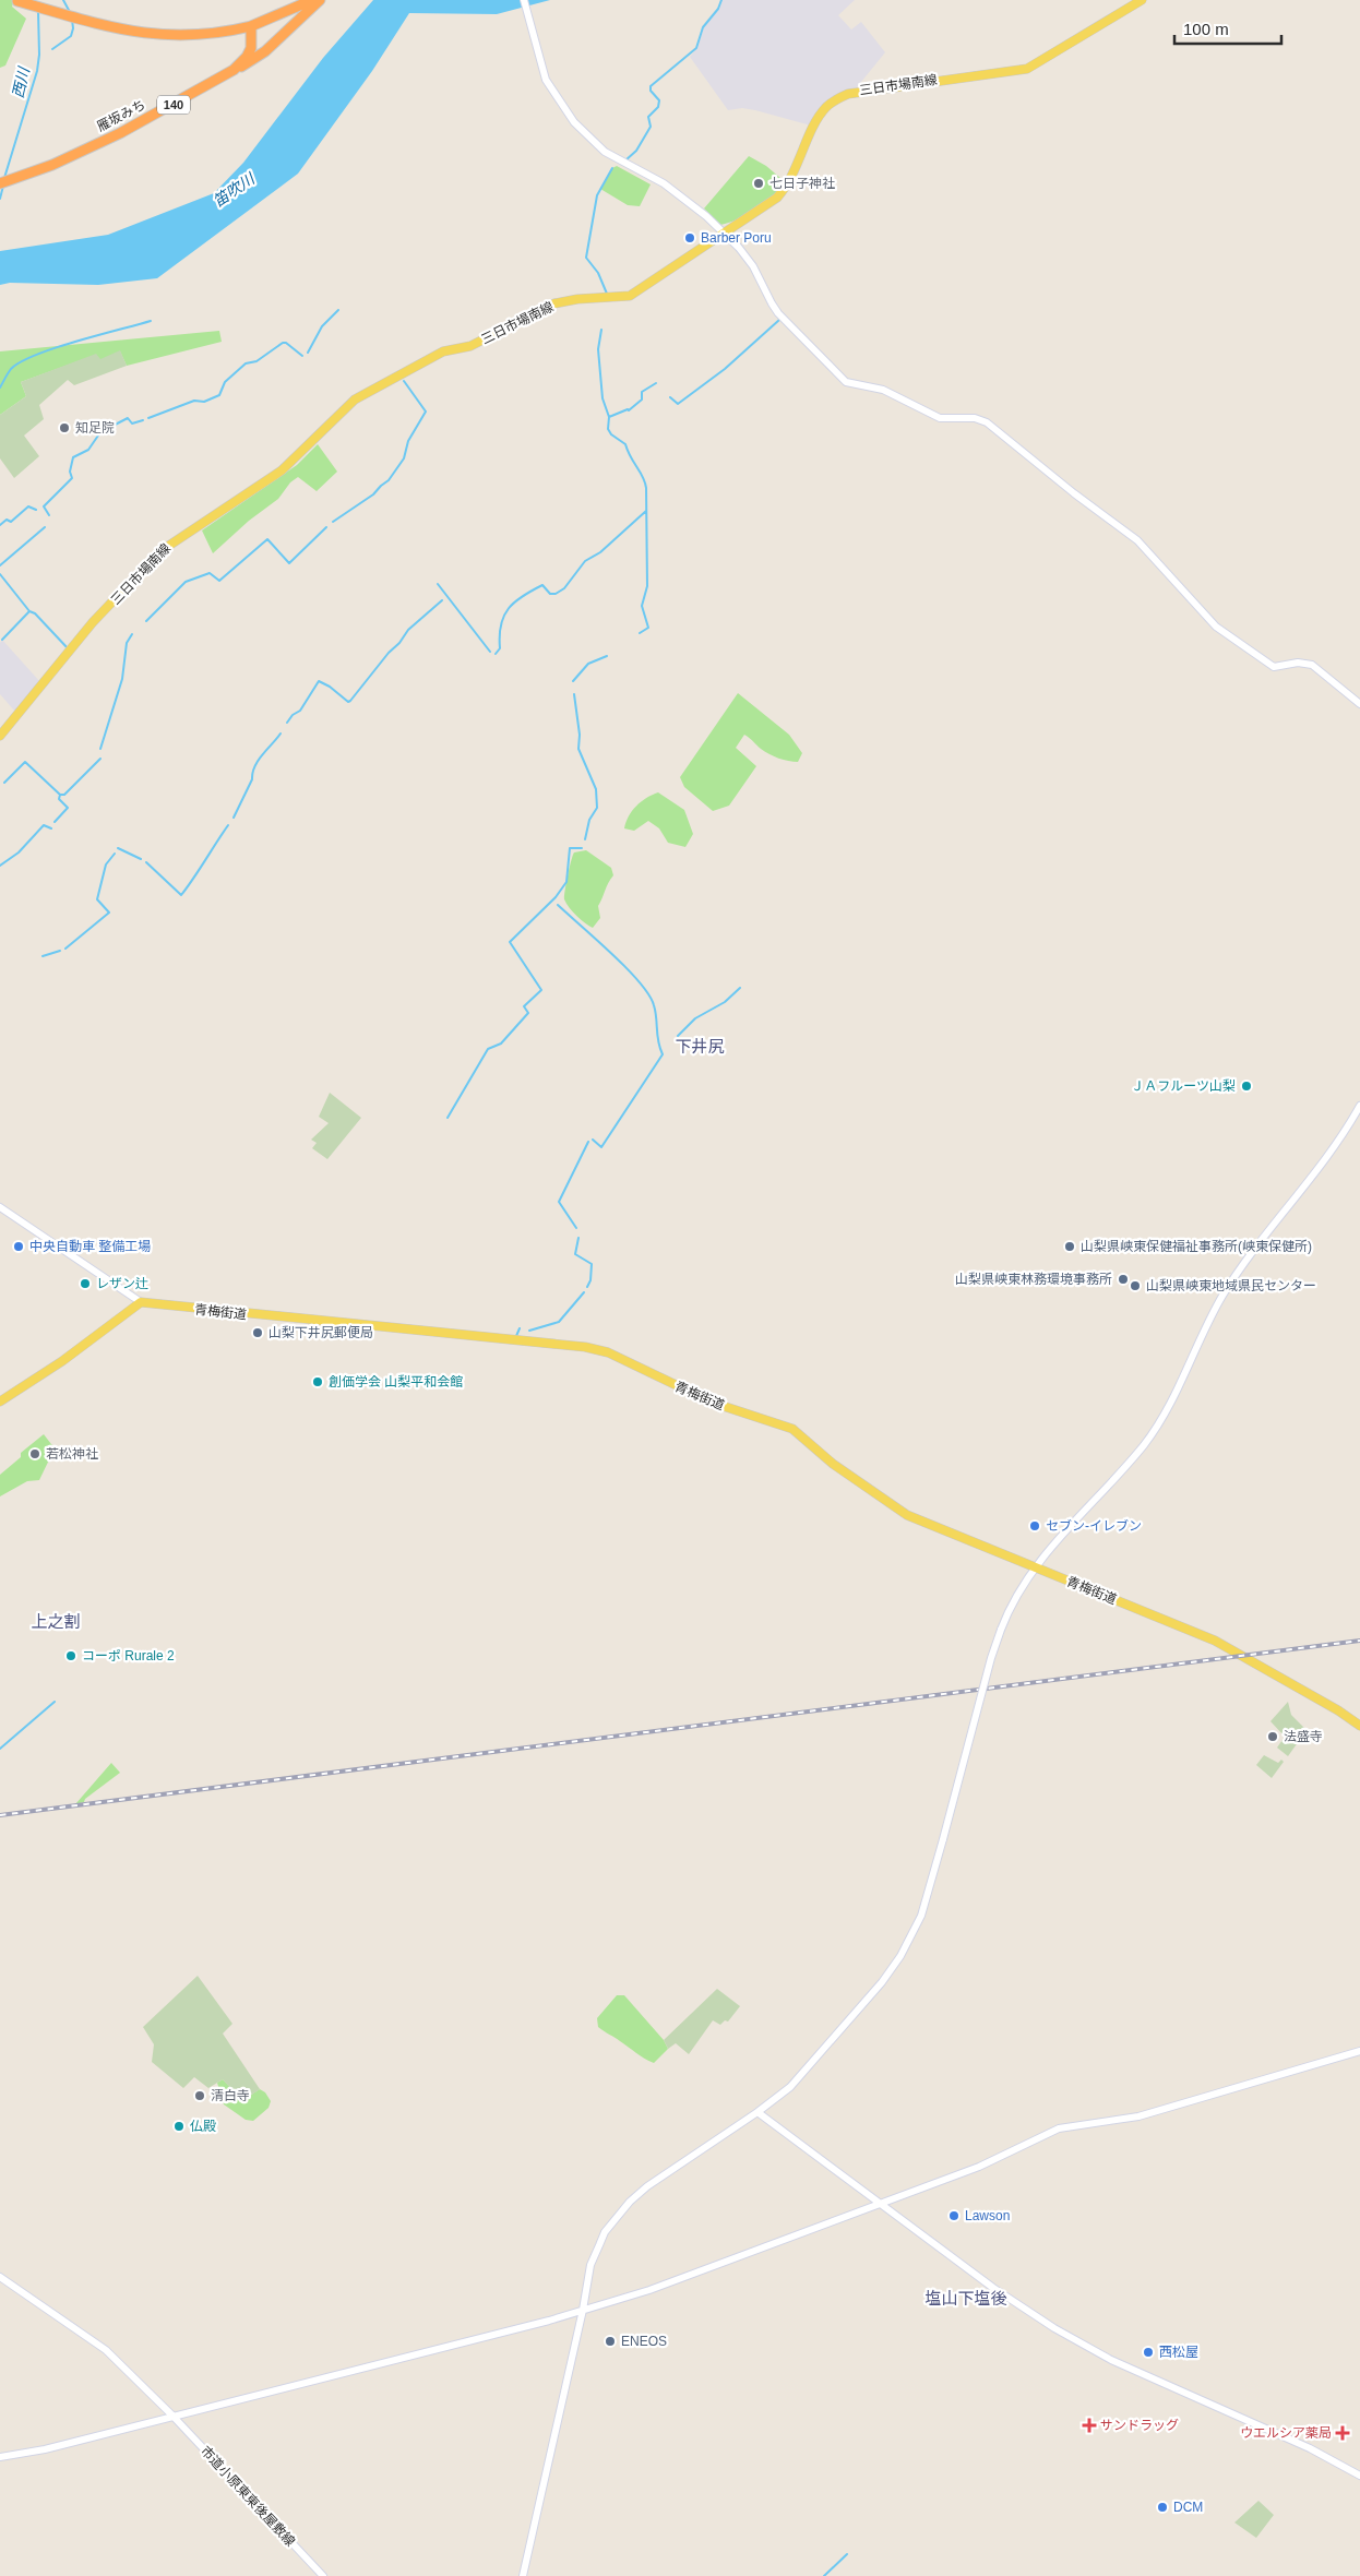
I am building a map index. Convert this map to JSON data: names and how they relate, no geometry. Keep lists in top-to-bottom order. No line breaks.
{"streets":{"highway":["140","雁坂みち"],"main road":["三日市場南線","青梅街道"],"street":["市道小原東東後屋敷線"]},"districts":["下井尻","上之割","塩山下塩後"],"water":["西川","笛吹川"],"places":{"other":["七日子神社","Barber Poru","知足院","ＪＡフルーツ山梨","中央自動車 整備工場","山梨県峡東保健福祉事務所(峡東保健所)","山梨県峡東林務環境事務所","レザン辻","山梨県峡東地域県民センター","山梨下井尻郵便局","創価学会 山梨平和会館","若松神社","セブン-イレブン","コーポ Rurale 2","法盛寺","清白寺","仏殿","Lawson","ENEOS","西松屋","DCM"],"health":["サンドラッグ","ウエルシア薬局"]},"scale_bar":"100 m"}
